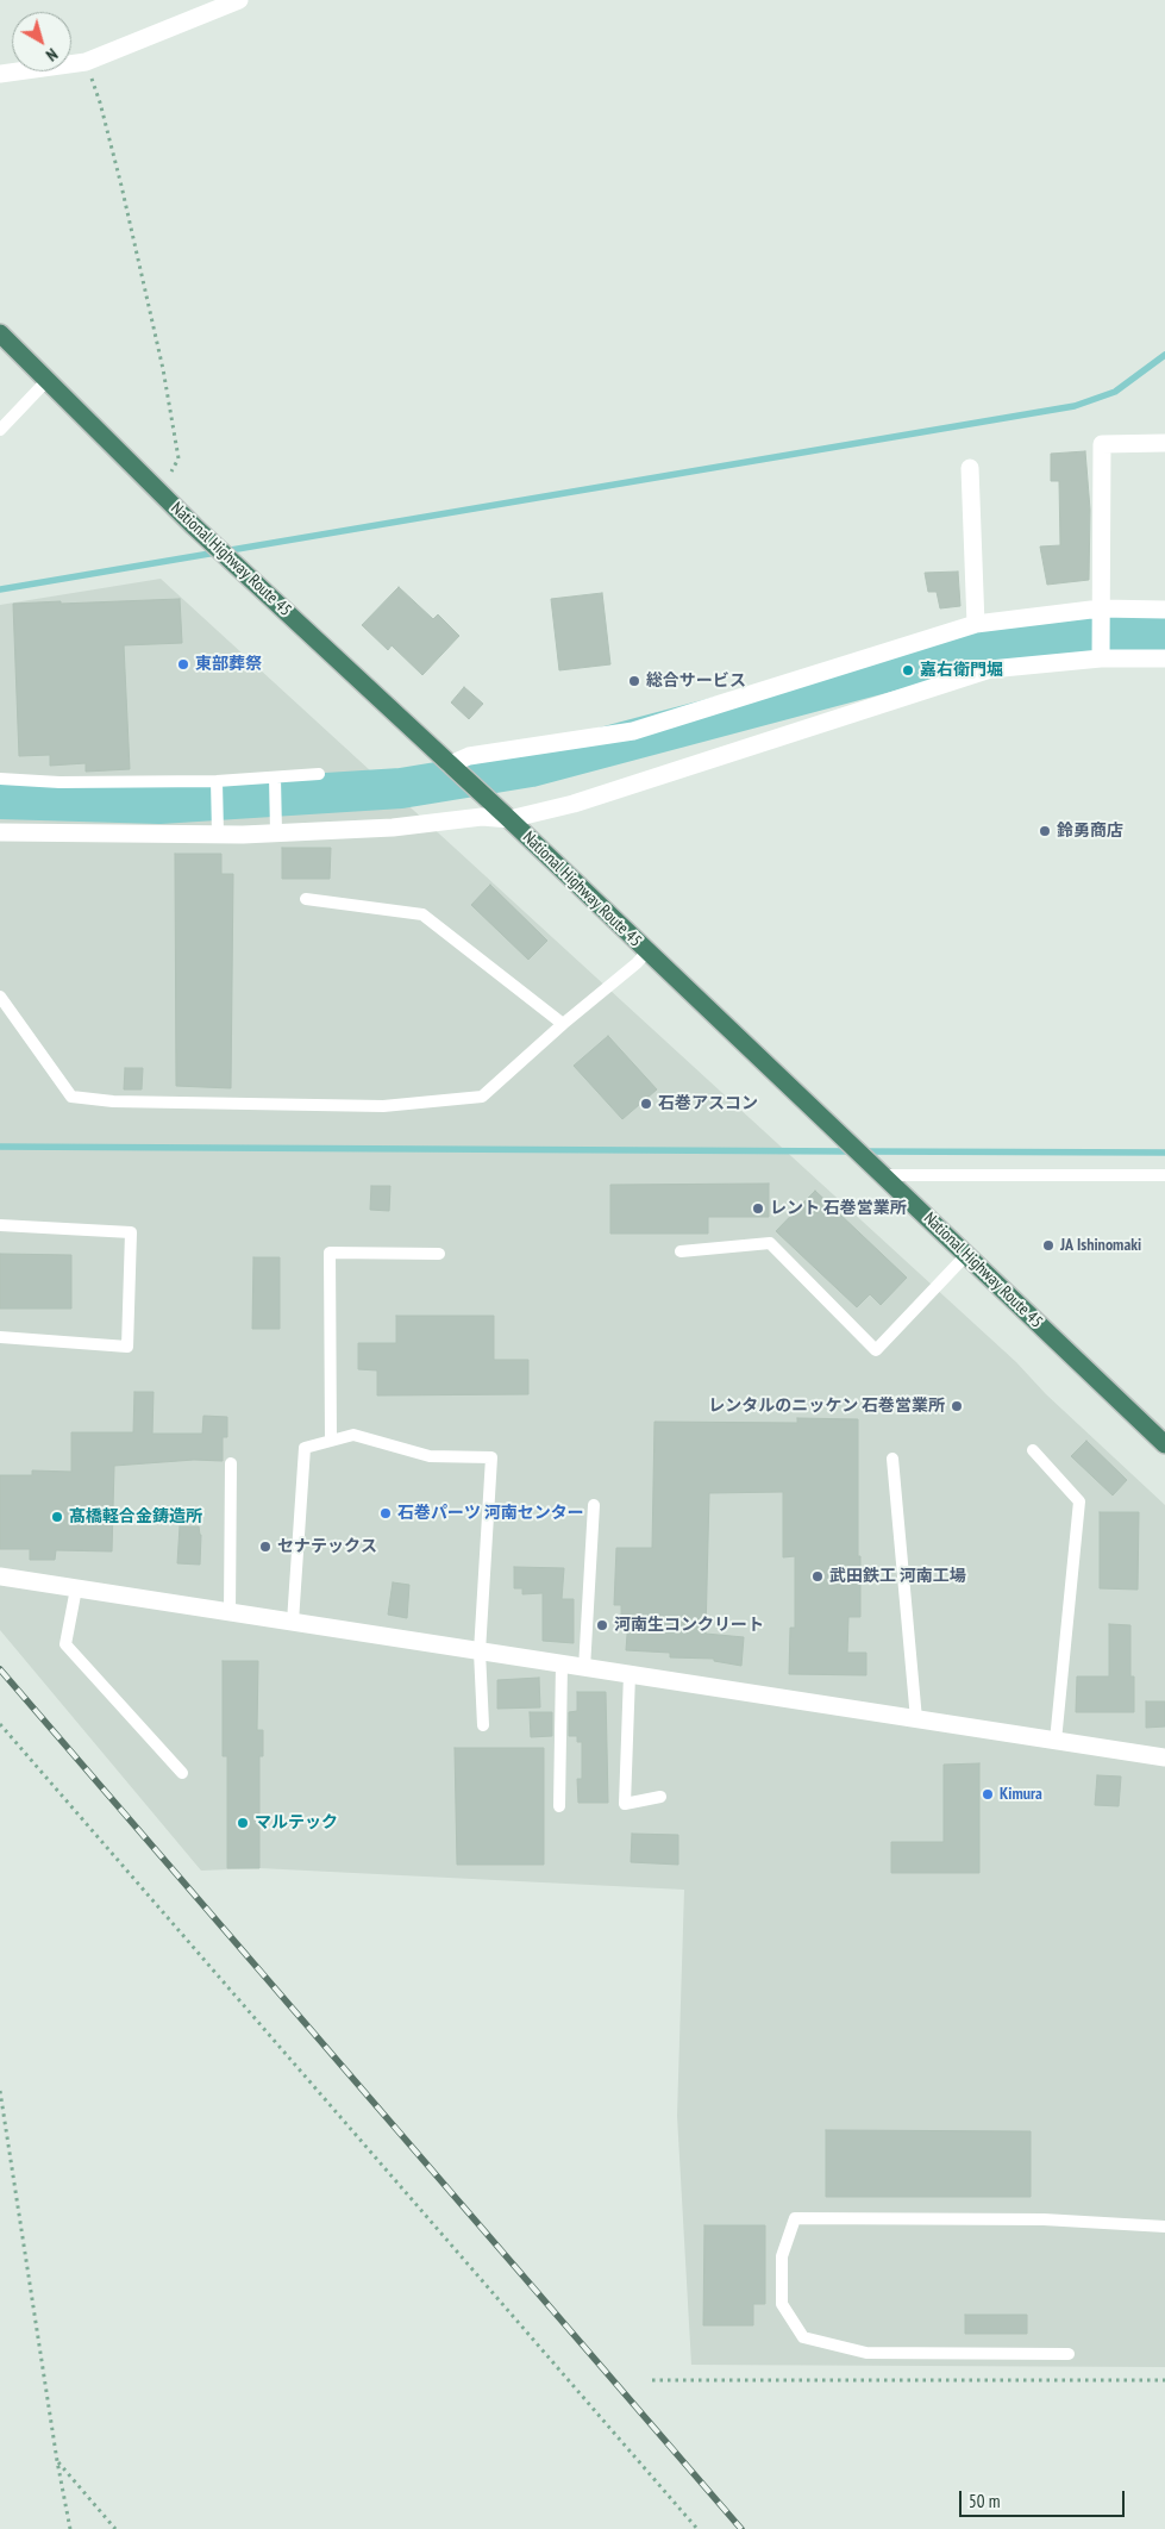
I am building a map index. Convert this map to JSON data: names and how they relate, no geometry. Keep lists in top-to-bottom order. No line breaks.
{"streets":{"highway":["National Highway Route 45"]},"places":["東部葬祭","嘉右衛門堀","総合サービス","鈴勇商店","石巻アスコン","レント 石巻営業所","JA Ishinomaki","レンタルのニッケン 石巻営業所","石巻パーツ 河南センター","髙橋軽合金鋳造所","セナテックス","武田鉄工 河南工場","河南生コンクリート","Kimura","マルテック"],"scale_bar":"50 m","north":"bottom right"}
